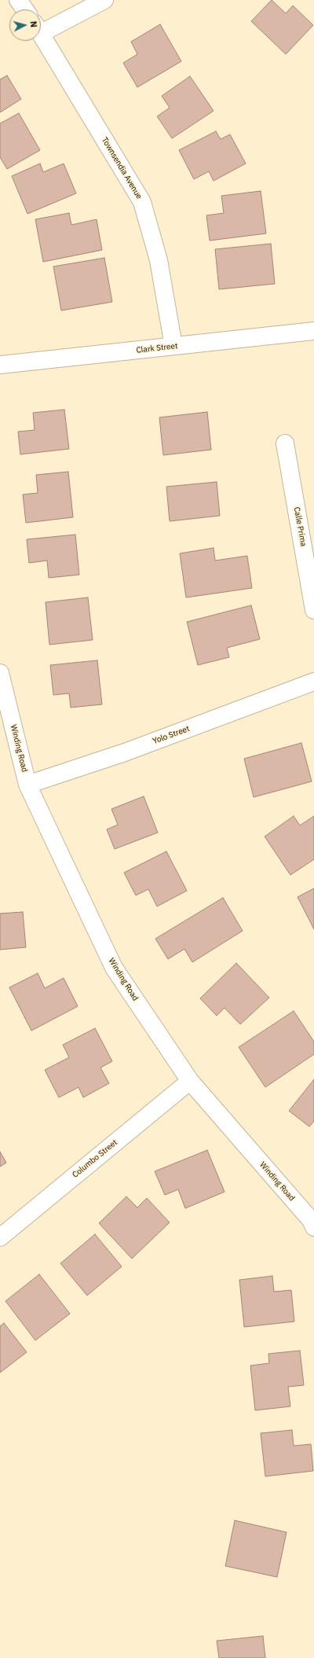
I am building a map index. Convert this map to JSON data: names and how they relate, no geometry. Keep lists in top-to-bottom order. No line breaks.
{"streets":{"street":["Townsendia Avenue","Clark Street","Calle Prima","Yolo Street","Winding Road","Columbo Street"]},"crossings":[["Townsendia Avenue","Clark Street"],["Yolo Street","Winding Road"],["Winding Road","Columbo Street"]],"north":"right"}
